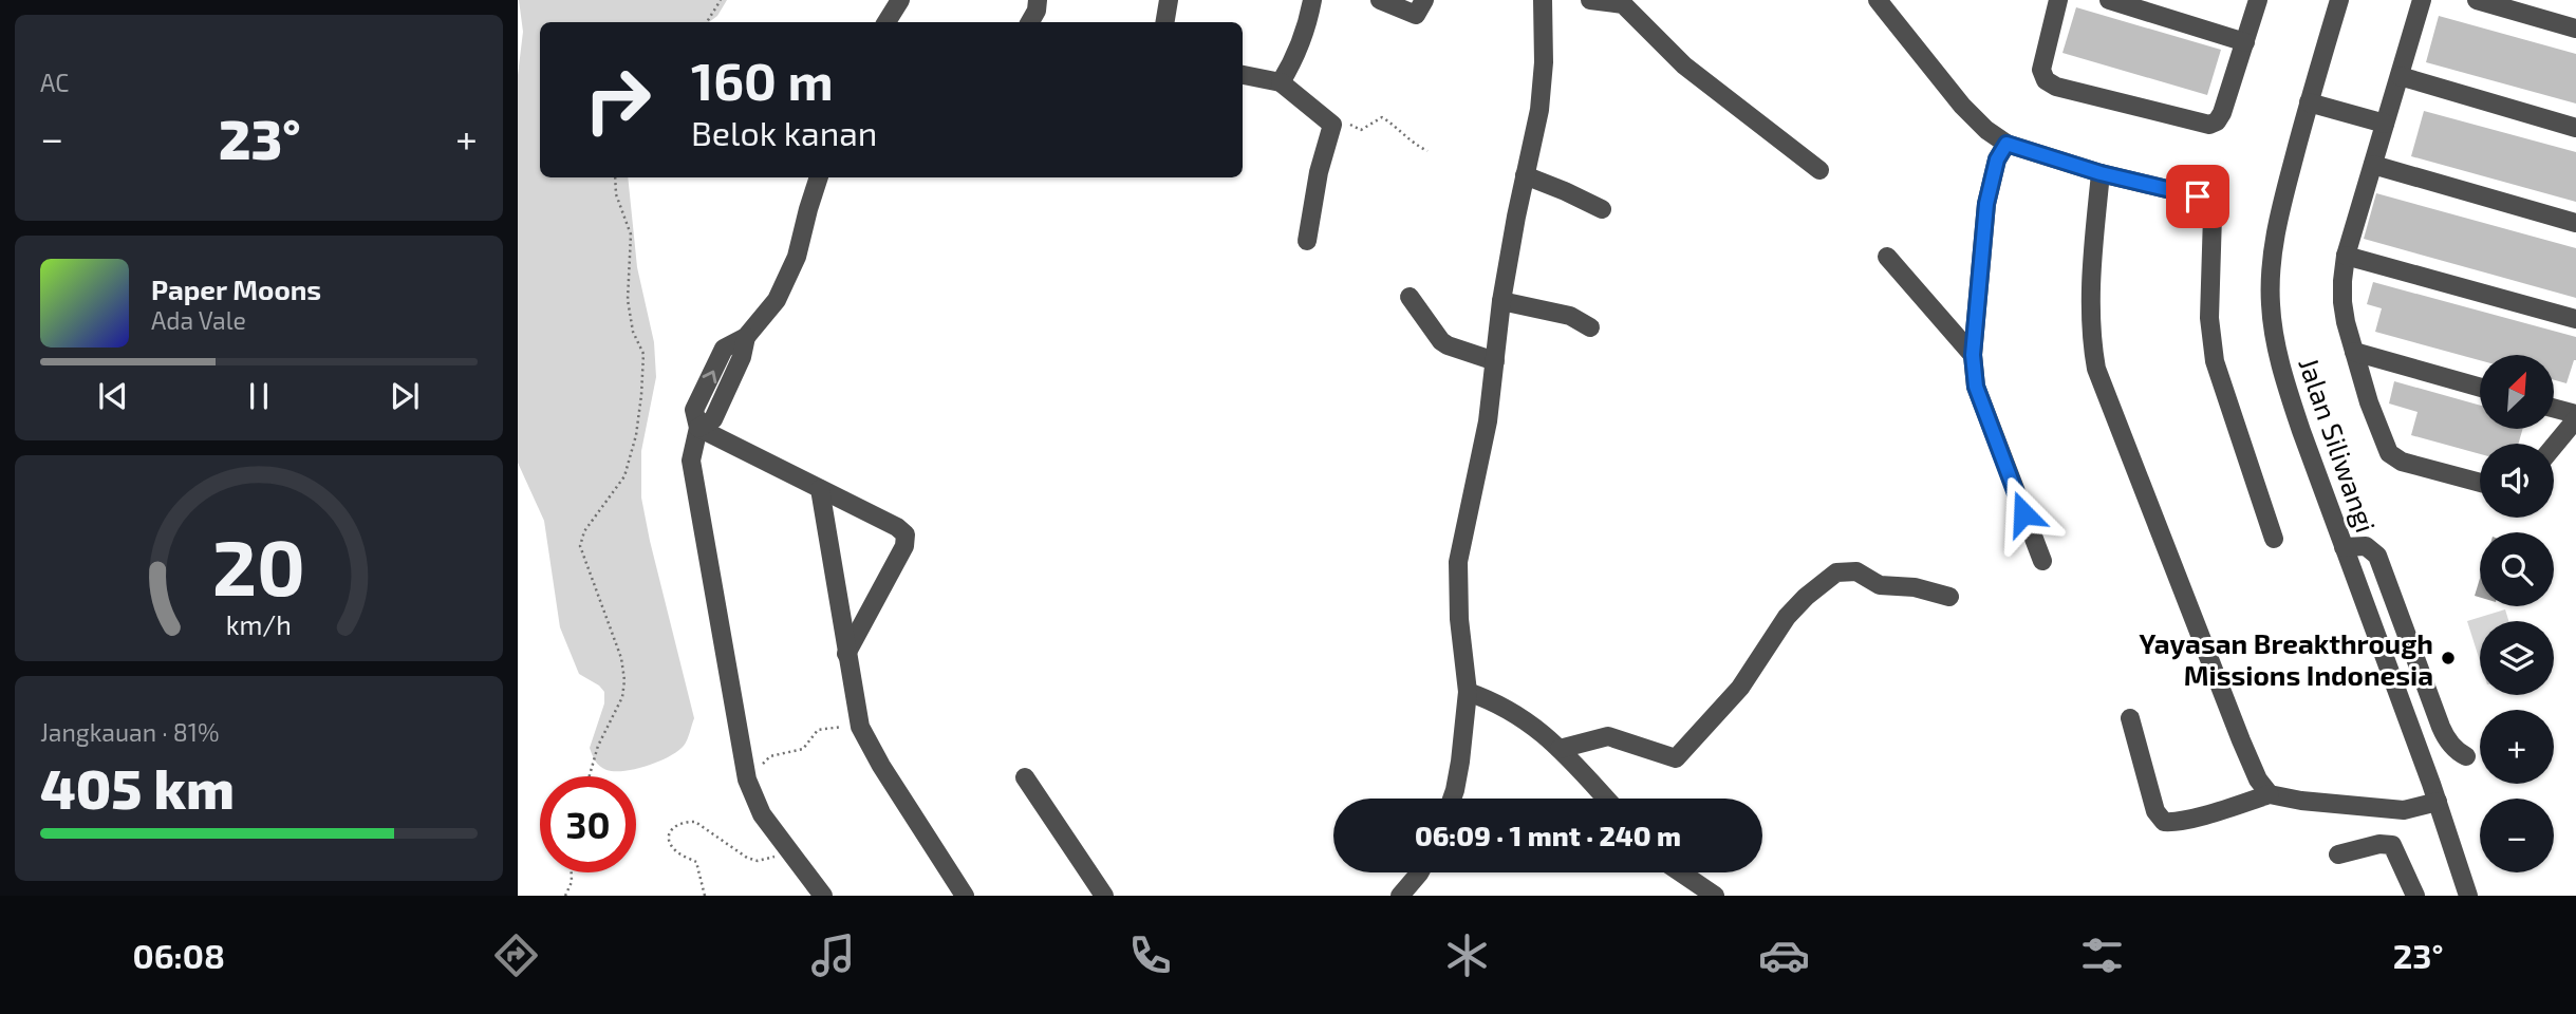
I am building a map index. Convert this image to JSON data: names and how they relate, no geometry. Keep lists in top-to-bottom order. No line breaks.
{"streets":{"street":["Jalan Siliwangi"]},"places":["Yayasan Breakthrough Missions Indonesia"],"north":"top right","page":{"tile":["AC",["Jangkauan · 81%","405 km"]],"turn":["160 m","Belok kanan"],"heat":["−","23°","+"],"song":["Paper Moons","Ada Vale"],"map_buttons":["+","−"],"limit":"30","trip":"06:09 · 1 mnt · 240 m","tabs":["06:08","23°"],"gauge":["20","km/h"]}}
